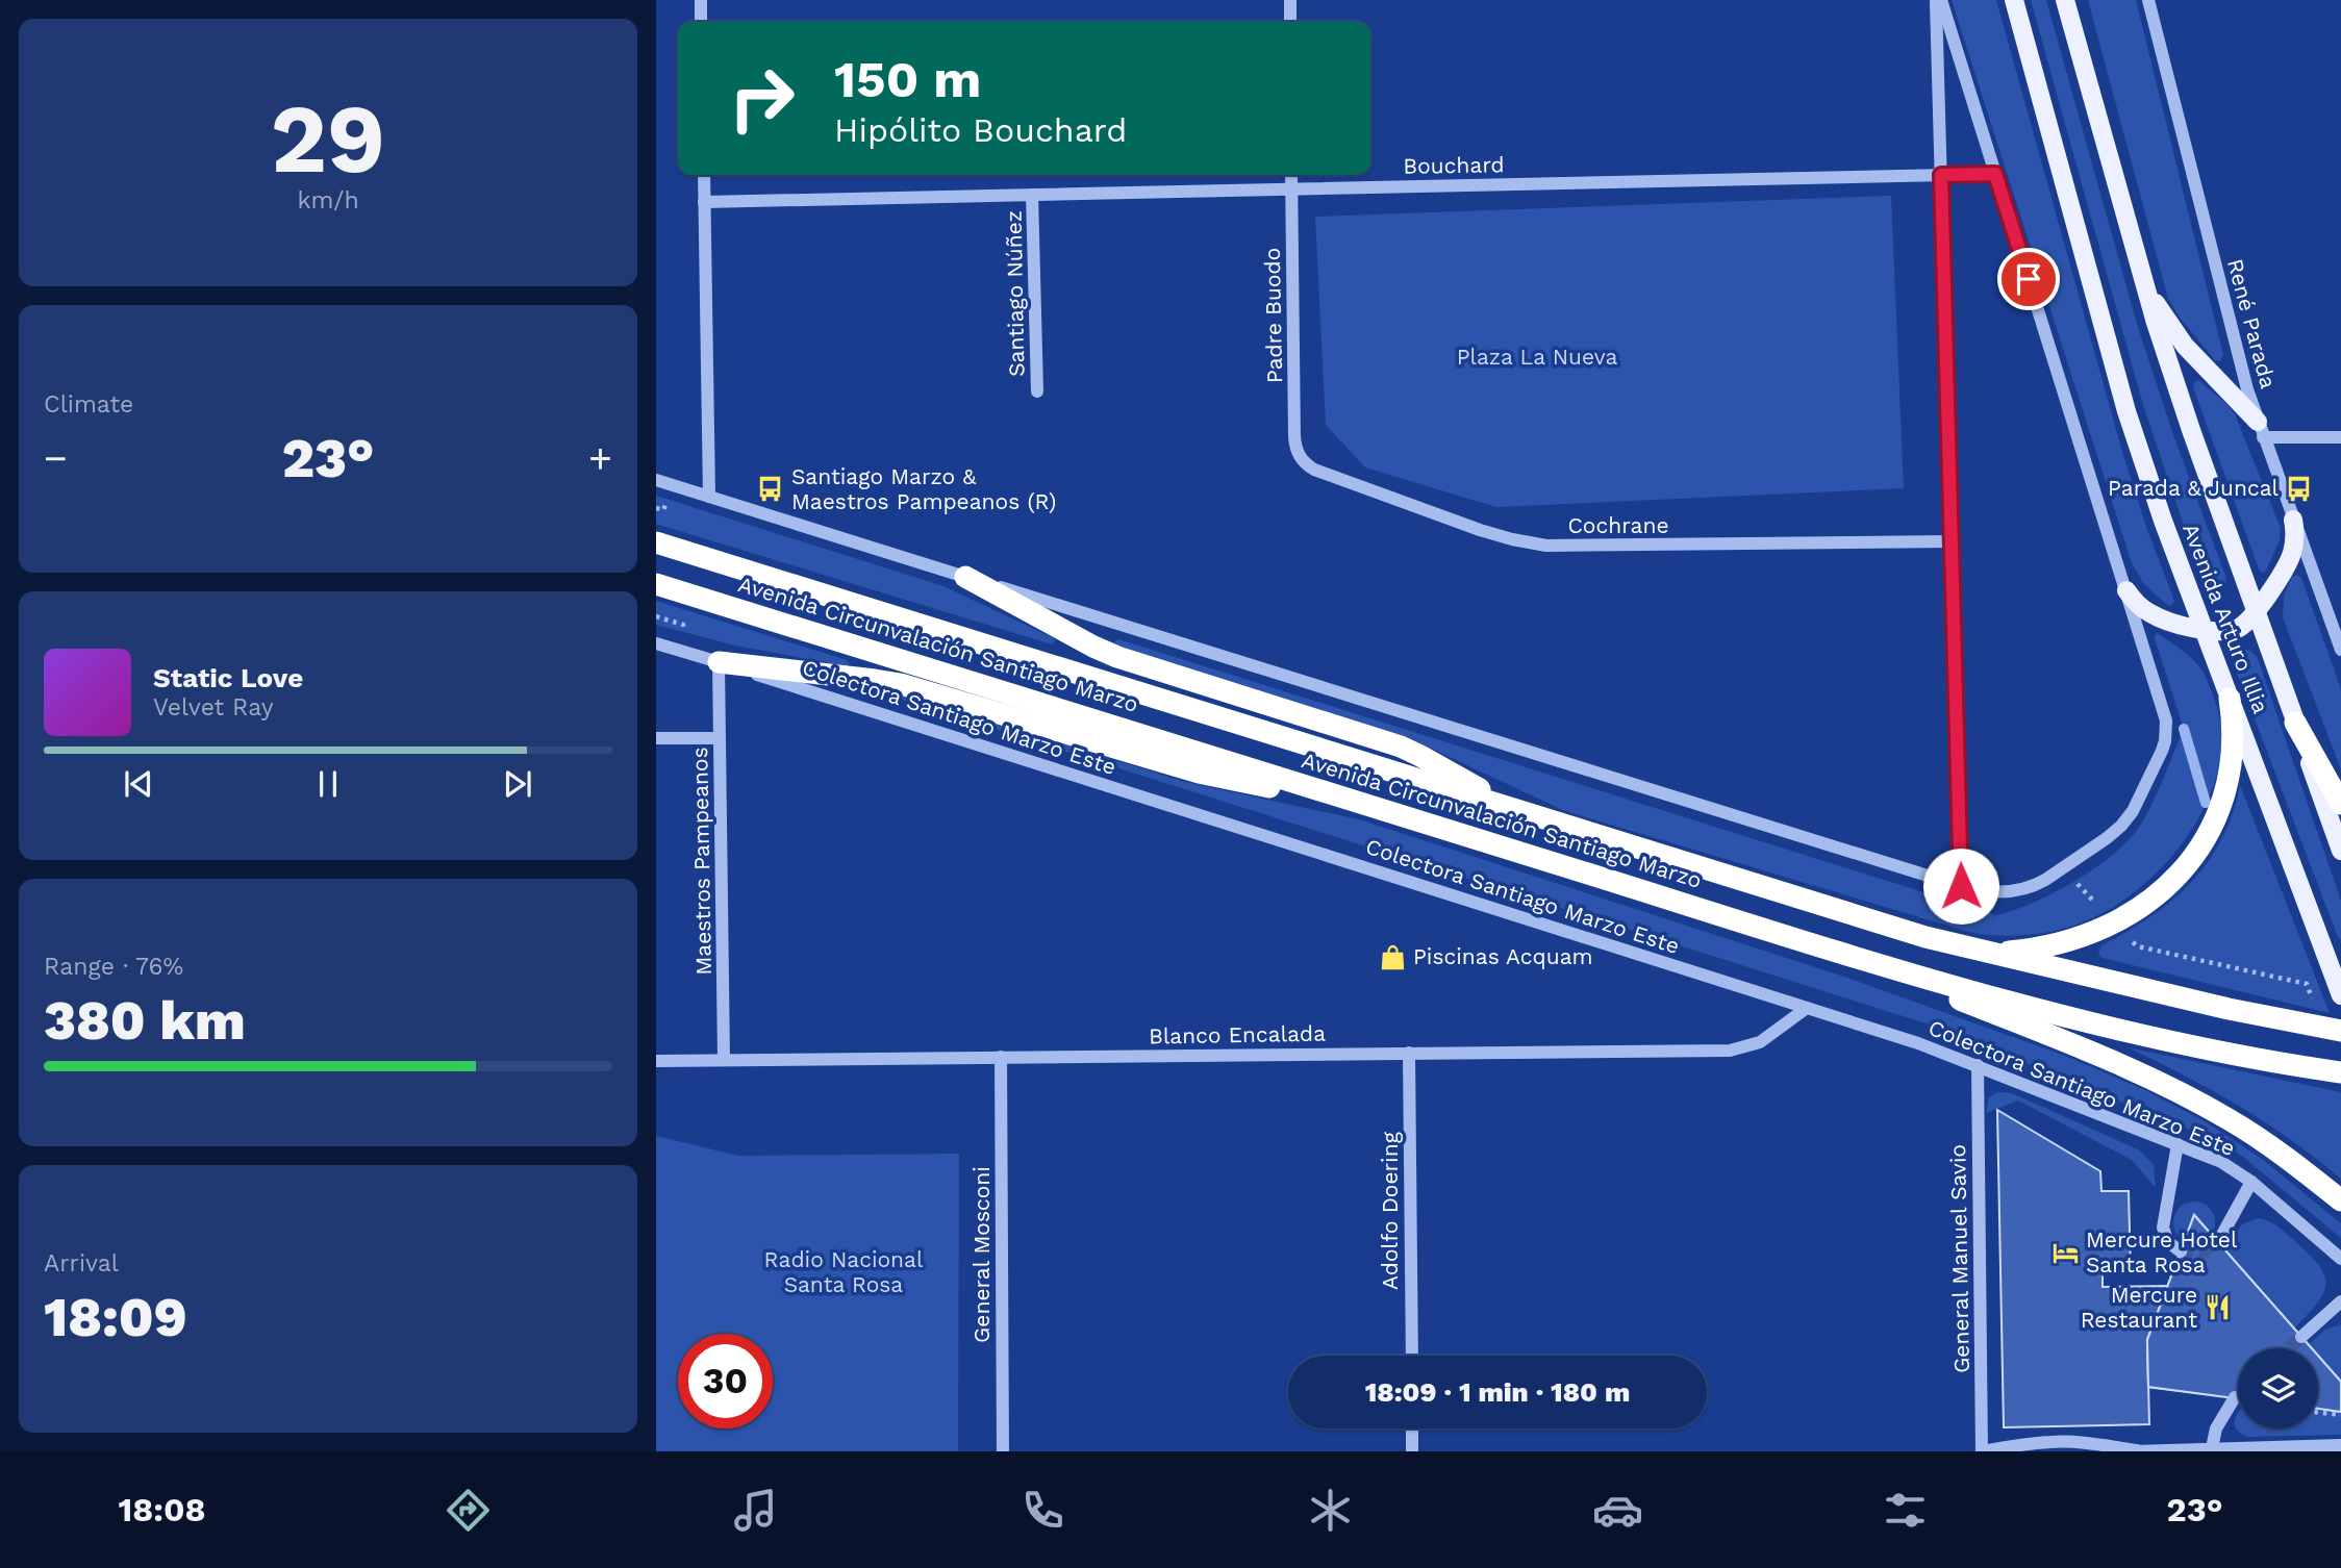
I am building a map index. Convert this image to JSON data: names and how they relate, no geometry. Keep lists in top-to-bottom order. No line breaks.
{"streets":{"highway":["Avenida Circunvalación Santiago Marzo"],"main road":["Avenida Arturo Illia"],"street":["Bouchard","Santiago Núñez","Padre Buodo","René Parada","Cochrane","Colectora Santiago Marzo Este","Maestros Pampeanos","Blanco Encalada","Adolfo Doering","General Mosconi","General Manuel Savio"]},"crossings":[["Bouchard","Santiago Núñez"],["Bouchard","Padre Buodo"],["Padre Buodo","Cochrane"],["Colectora Santiago Marzo Este","Maestros Pampeanos"],["Colectora Santiago Marzo Este","Blanco Encalada"],["Colectora Santiago Marzo Este","General Manuel Savio"],["Maestros Pampeanos","Blanco Encalada"],["Blanco Encalada","Adolfo Doering"],["Blanco Encalada","General Mosconi"]],"parks":["Plaza La Nueva","Radio Nacional Santa Rosa"],"places":{"bus stop":["Parada & Juncal","Santiago Marzo & Maestros Pampeanos (R)"],"shop":["Piscinas Acquam"],"hotel":["Mercure Hotel Santa Rosa"],"restaurant":["Mercure Restaurant"]},"page":{"tile":[["29","km/h"],"Climate",["Range · 76%","380 km"],["Arrival","18:09"]],"turn":["150 m","Hipólito Bouchard"],"heat":["−","23°","+"],"song":["Static Love","Velvet Ray"],"limit":"30","trip":"18:09 · 1 min · 180 m","tabs":["18:08","23°"]}}
